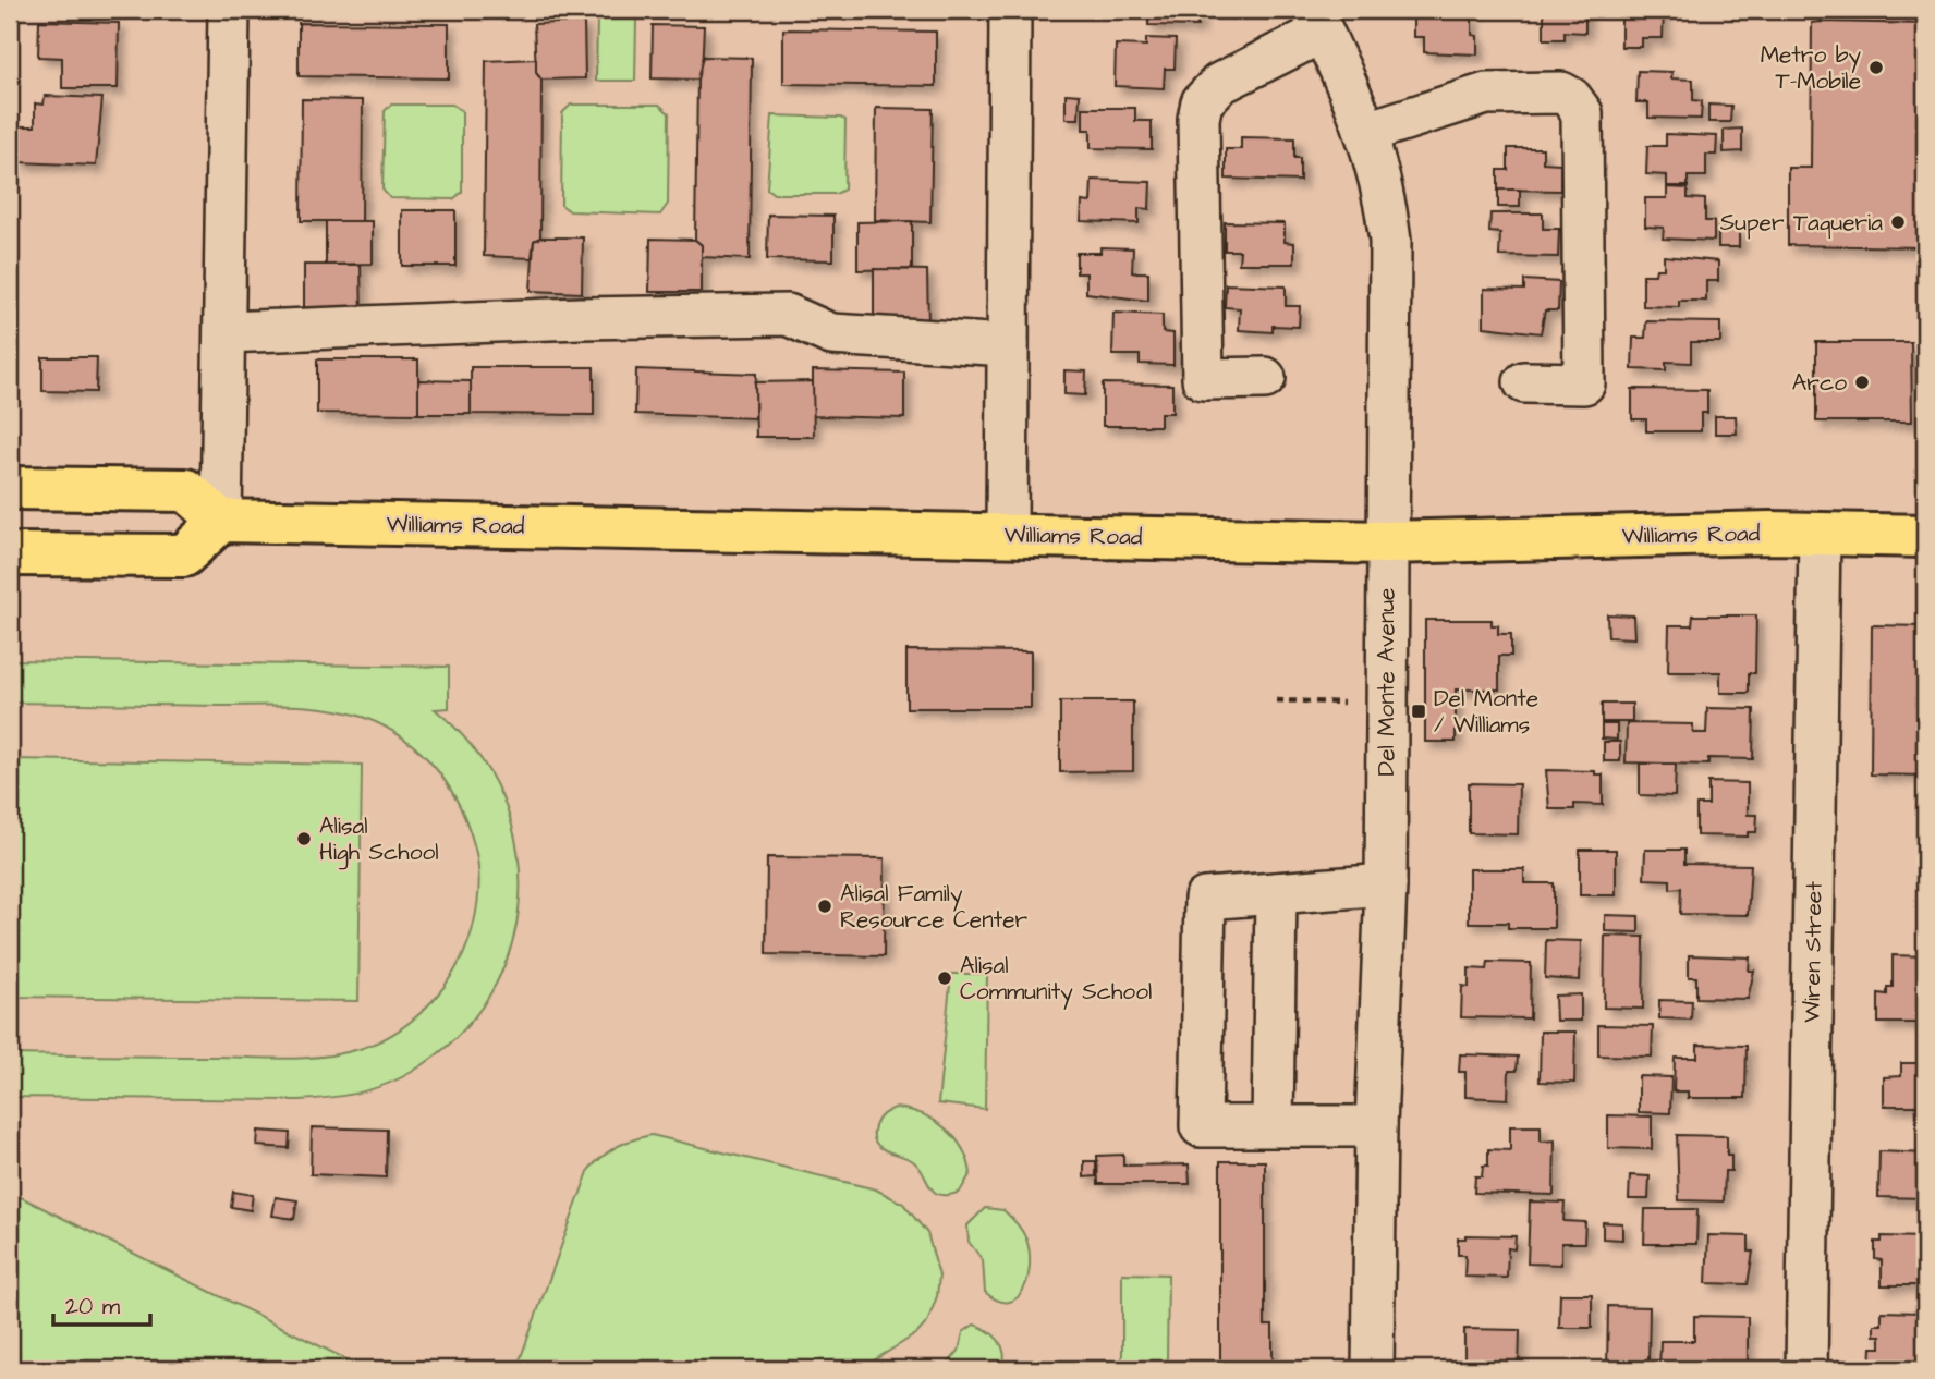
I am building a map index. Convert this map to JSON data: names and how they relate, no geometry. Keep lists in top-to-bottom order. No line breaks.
{"streets":{"main road":["Williams Road"],"street":["Del Monte Avenue","Wiren Street"]},"crossings":[["Williams Road","Del Monte Avenue"],["Williams Road","Wiren Street"]],"places":{"other":["Metro by T-Mobile","Super Taqueria","Arco","Alisal High School","Alisal Family Resource Center","Alisal Community School"],"transit":["Del Monte / Williams"]},"scale_bar":"20 m"}
